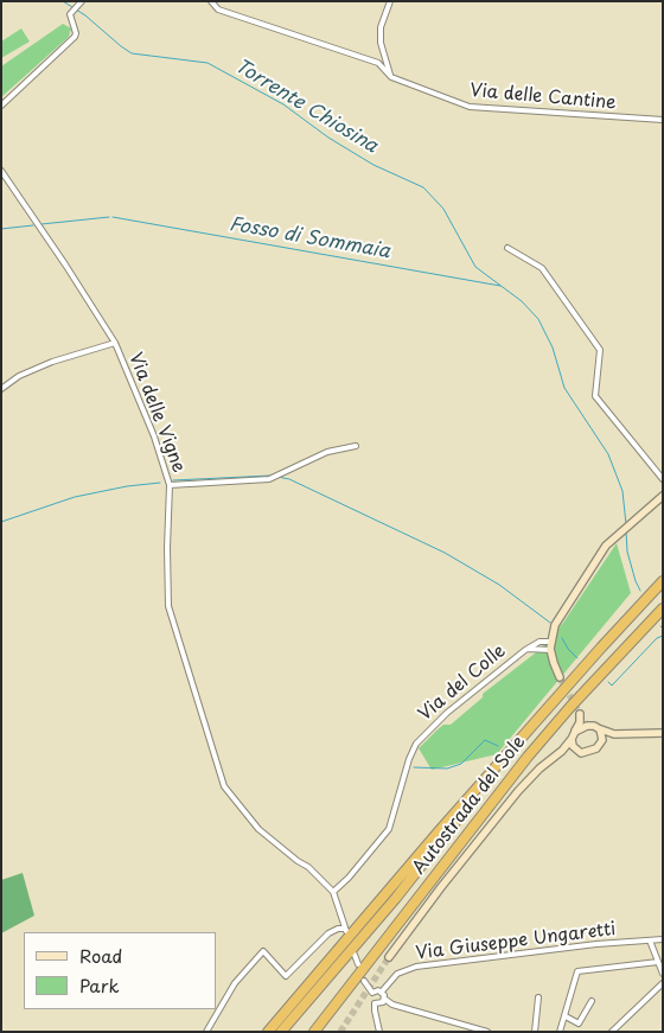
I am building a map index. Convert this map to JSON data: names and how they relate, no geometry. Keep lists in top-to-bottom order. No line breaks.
{"streets":{"highway":["Autostrada del Sole"],"street":["Via delle Cantine","Via delle Vigne","Via del Colle","Via Giuseppe Ungaretti"]},"crossings":[["Via delle Vigne","Via del Colle"]],"water":["Torrente Chiosina","Fosso di Sommaia"],"legend":["Road","Park"]}
